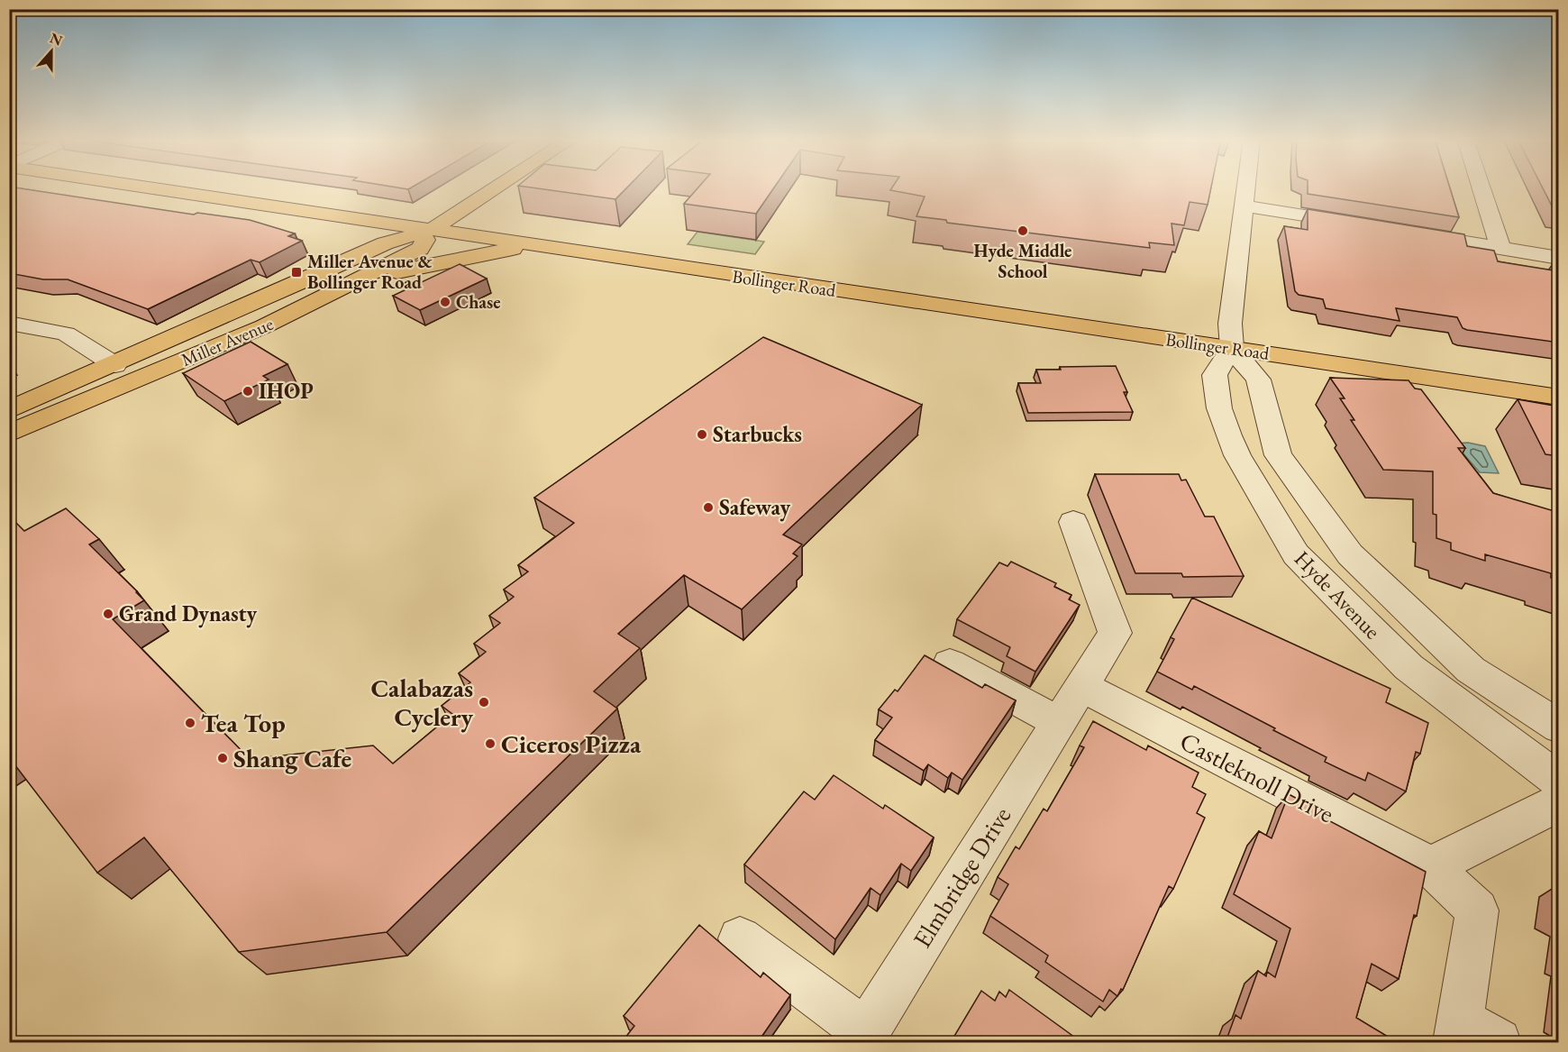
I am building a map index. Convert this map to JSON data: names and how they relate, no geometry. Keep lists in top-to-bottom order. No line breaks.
{"streets":{"main road":["Bollinger Road","Miller Avenue"],"street":["Hyde Avenue","Castleknoll Drive","Elmbridge Drive"]},"crossings":[["Bollinger Road","Miller Avenue"],["Bollinger Road","Hyde Avenue"],["Castleknoll Drive","Elmbridge Drive"]],"places":{"other":["Hyde Middle School","Chase","IHOP","Starbucks","Safeway","Grand Dynasty","Calabazas Cyclery","Tea Top","Ciceros Pizza","Shang Cafe"],"transit":["Miller Avenue & Bollinger Road"]},"north":"top"}
